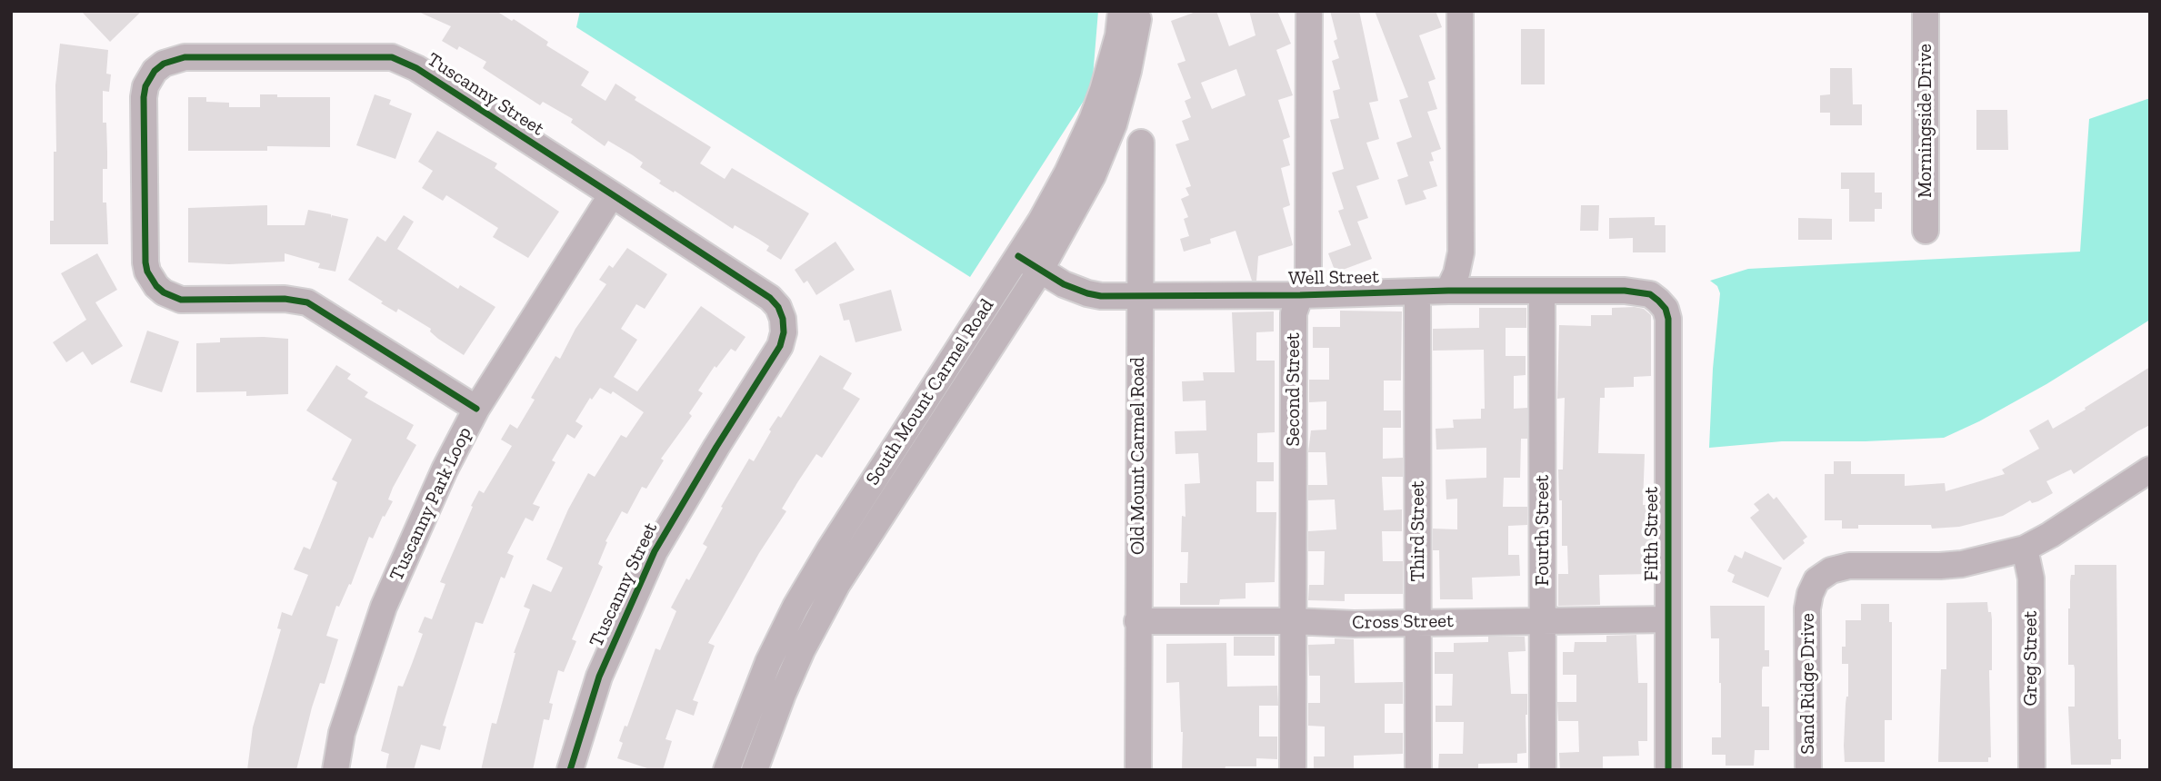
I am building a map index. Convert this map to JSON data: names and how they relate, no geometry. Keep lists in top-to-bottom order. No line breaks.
{"streets":{"street":["Tuscanny Street","Morningside Drive","Well Street","Second Street","South Mount Carmel Road","Old Mount Carmel Road","Tuscanny Park Loop","Fourth Street","Third Street","Fifth Street","Cross Street","Greg Street","Sand Ridge Drive"]},"crossings":[["Tuscanny Street","Tuscanny Park Loop"],["Well Street","Second Street"],["Well Street","South Mount Carmel Road"],["Well Street","Old Mount Carmel Road"],["Well Street","Fourth Street"],["Well Street","Third Street"],["Well Street","Fifth Street"],["Second Street","Cross Street"],["Old Mount Carmel Road","Cross Street"],["Fourth Street","Cross Street"],["Third Street","Cross Street"],["Fifth Street","Cross Street"],["Greg Street","Sand Ridge Drive"]]}
